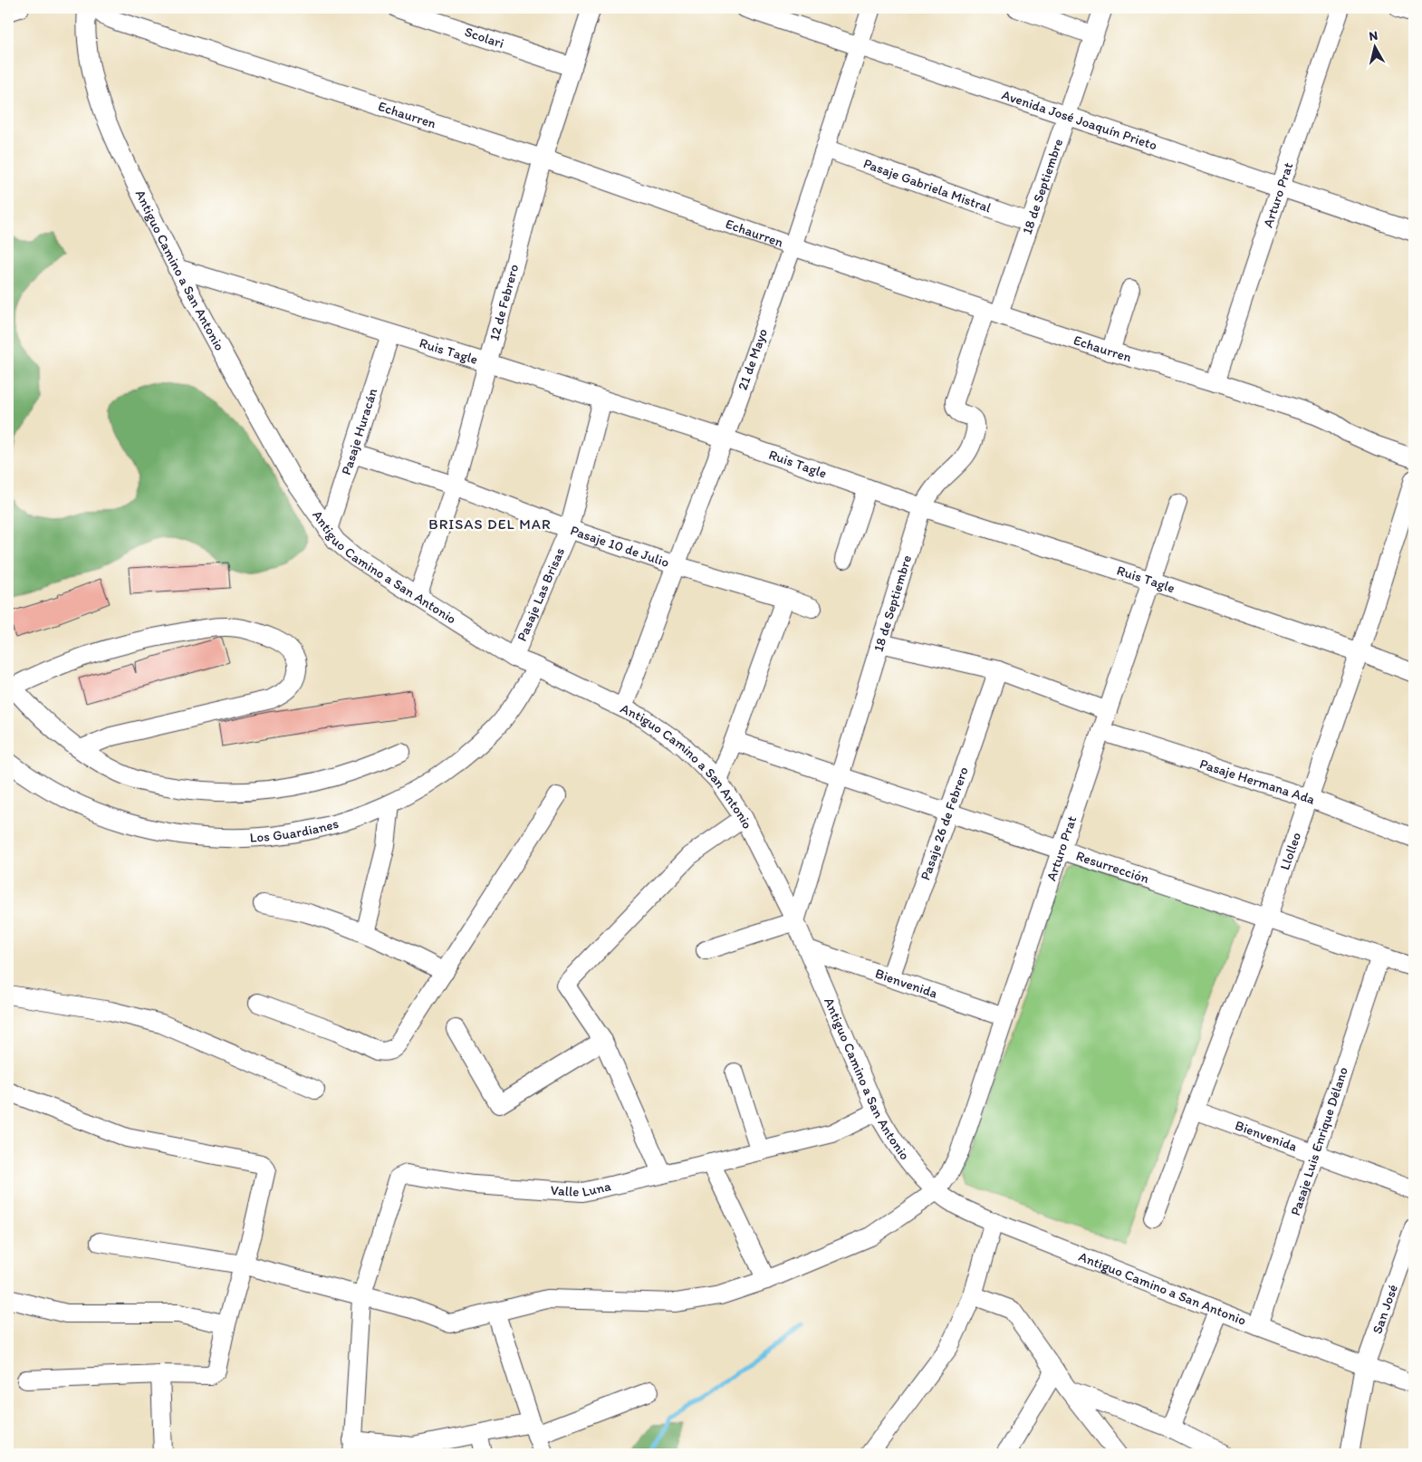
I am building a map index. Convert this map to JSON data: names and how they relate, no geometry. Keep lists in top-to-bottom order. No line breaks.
{"streets":{"street":["Scolari","Echaurren","Avenida José Joaquín Prieto","Pasaje Gabriela Mistral","18 de Septiembre","Arturo Prat","Antiguo Camino a San Antonio","12 de Febrero","Ruis Tagle","21 de Mayo","Pasaje Huracán","Pasaje 10 de Julio","Pasaje Las Brisas","Pasaje Hermana Ada","Pasaje 26 de Febrero","Los Guardianes","Llolleo","Resurrección","Bienvenida","Pasaje Luis Enrique Délano","Valle Luna","San José"]},"crossings":[["Scolari","12 de Febrero"],["Echaurren","18 de Septiembre"],["Echaurren","Arturo Prat"],["Echaurren","12 de Febrero"],["Echaurren","21 de Mayo"],["Avenida José Joaquín Prieto","18 de Septiembre"],["Avenida José Joaquín Prieto","Arturo Prat"],["Avenida José Joaquín Prieto","21 de Mayo"],["Pasaje Gabriela Mistral","18 de Septiembre"],["Pasaje Gabriela Mistral","21 de Mayo"],["18 de Septiembre","Antiguo Camino a San Antonio"],["18 de Septiembre","Ruis Tagle"],["18 de Septiembre","Resurrección"],["Arturo Prat","Antiguo Camino a San Antonio"],["Arturo Prat","Ruis Tagle"],["Arturo Prat","Pasaje Hermana Ada"],["Arturo Prat","Resurrección"],["Arturo Prat","Bienvenida"],["Antiguo Camino a San Antonio","12 de Febrero"],["Antiguo Camino a San Antonio","Ruis Tagle"],["Antiguo Camino a San Antonio","21 de Mayo"],["Antiguo Camino a San Antonio","Pasaje Huracán"],["Antiguo Camino a San Antonio","Pasaje Las Brisas"],["Antiguo Camino a San Antonio","Los Guardianes"],["Antiguo Camino a San Antonio","Bienvenida"],["Antiguo Camino a San Antonio","Pasaje Luis Enrique Délano"],["Antiguo Camino a San Antonio","Valle Luna"],["Antiguo Camino a San Antonio","San José"],["12 de Febrero","Ruis Tagle"],["12 de Febrero","Pasaje 10 de Julio"],["Ruis Tagle","21 de Mayo"],["Ruis Tagle","Pasaje Huracán"],["Ruis Tagle","Pasaje Las Brisas"],["Ruis Tagle","Llolleo"],["21 de Mayo","Pasaje 10 de Julio"],["Pasaje Huracán","Pasaje 10 de Julio"],["Pasaje 10 de Julio","Pasaje Las Brisas"],["Pasaje Hermana Ada","Llolleo"],["Pasaje 26 de Febrero","Resurrección"],["Pasaje 26 de Febrero","Bienvenida"],["Llolleo","Resurrección"],["Llolleo","Bienvenida"],["Resurrección","Pasaje Luis Enrique Délano"],["Bienvenida","Pasaje Luis Enrique Délano"]],"districts":["BRISAS DEL MAR"],"north":"top"}
